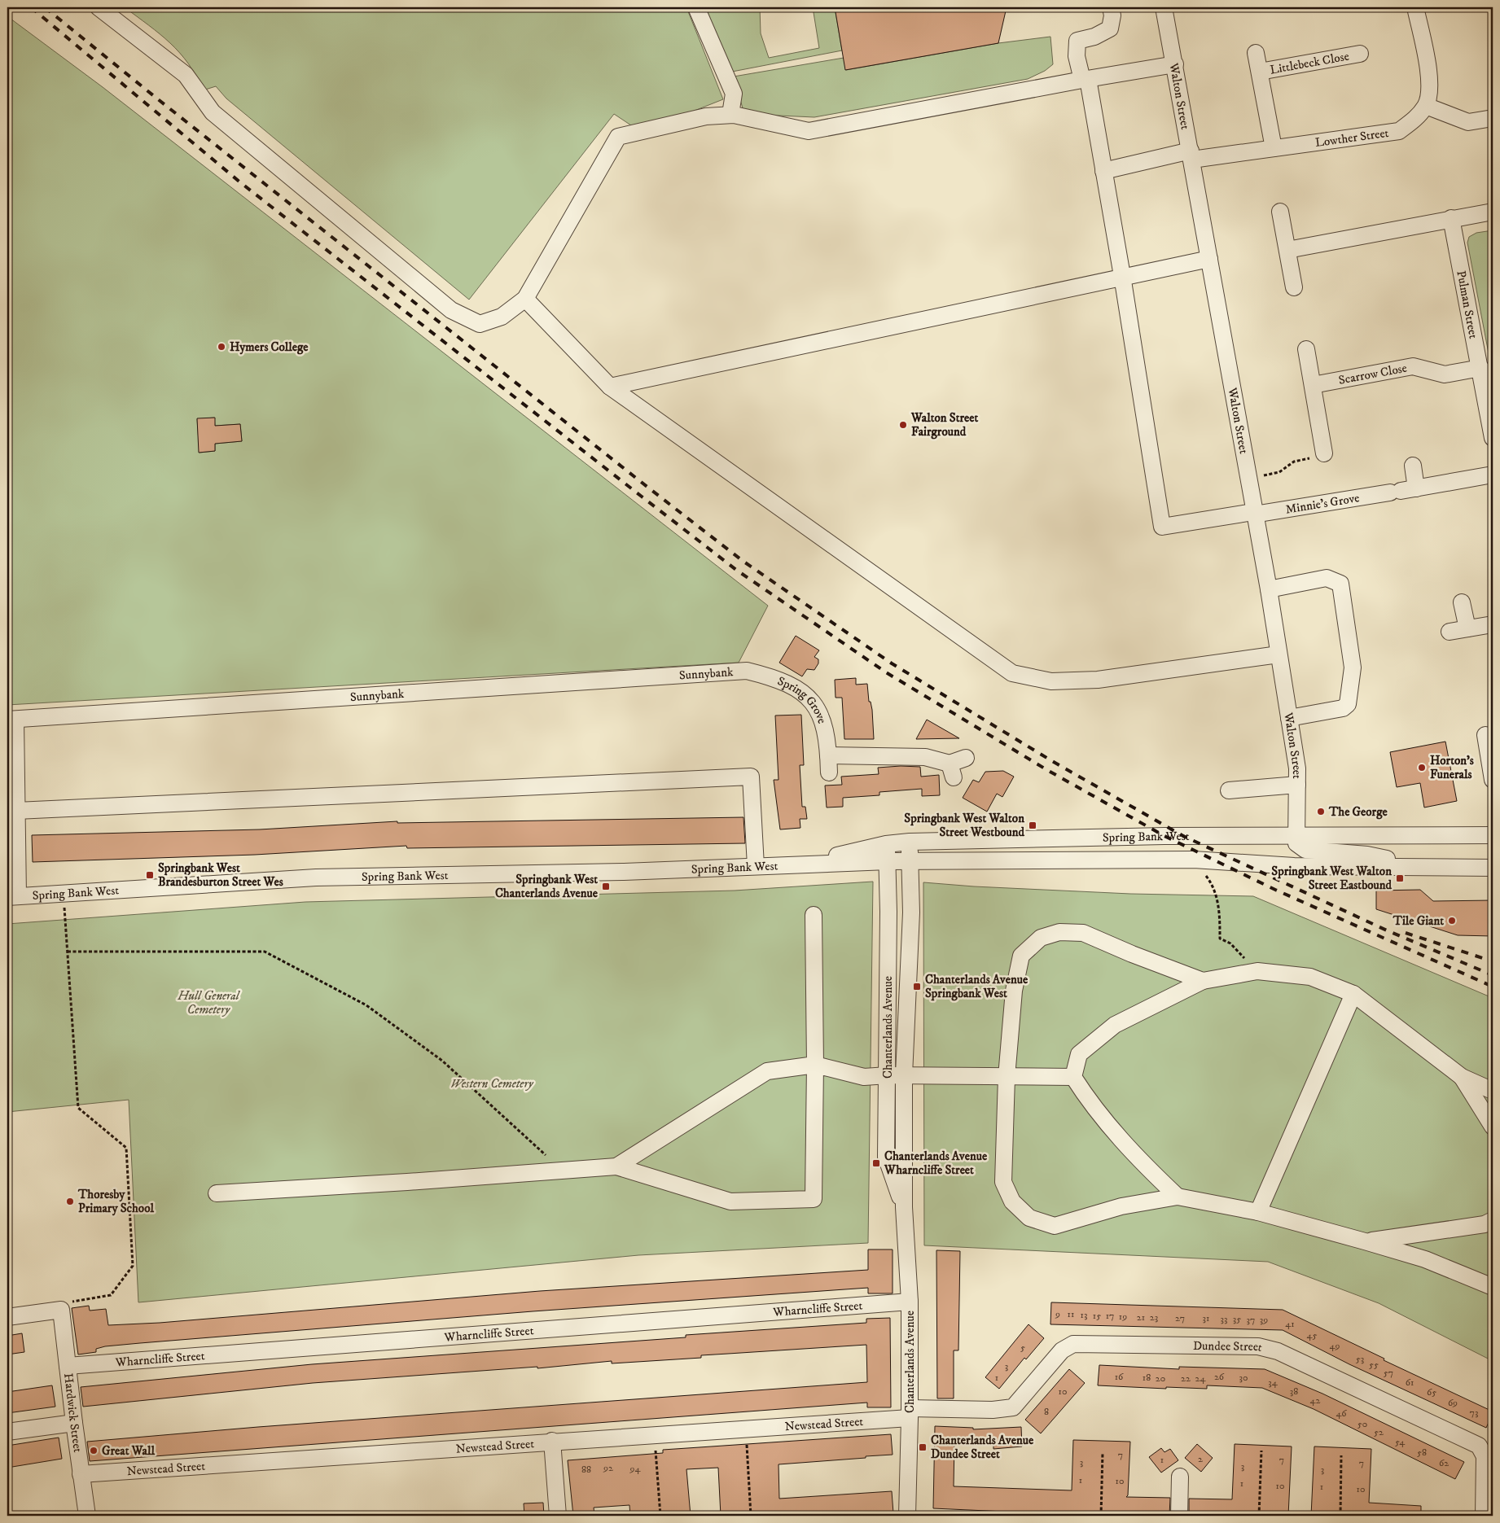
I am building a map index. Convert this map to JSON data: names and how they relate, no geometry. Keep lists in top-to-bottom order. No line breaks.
{"streets":{"street":["Littlebeck Close","Walton Street","Lowther Street","Pulman Street","Scarrow Close","Minnie's Grove","Sunnybank","Spring Grove","Spring Bank West","Chanterlands Avenue","Wharncliffe Street","Dundee Street","Hardwick Street","Newstead Street"]},"crossings":[["Littlebeck Close","Lowther Street"],["Walton Street","Lowther Street"],["Walton Street","Minnie's Grove"],["Walton Street","Spring Bank West"],["Pulman Street","Scarrow Close"],["Sunnybank","Spring Grove"],["Spring Bank West","Chanterlands Avenue"],["Chanterlands Avenue","Wharncliffe Street"],["Chanterlands Avenue","Dundee Street"],["Chanterlands Avenue","Newstead Street"],["Wharncliffe Street","Hardwick Street"],["Dundee Street","Newstead Street"],["Hardwick Street","Newstead Street"]],"parks":["Hull General Cemetery","Western Cemetery"],"places":{"other":["Hymers College","Walton Street Fairground","Horton's Funerals","The George","Tile Giant","Thoresby Primary School","Great Wall"],"transit":["Springbank West Walton Street Westbound","Springbank West Brandesburton Street Wes","Springbank West Walton Street Eastbound","Springbank West Chanterlands Avenue","Chanterlands Avenue Springbank West","Chanterlands Avenue Wharncliffe Street","Chanterlands Avenue Dundee Street"]},"house_numbers":["9","11","13","15","17","19","21","23","27","31","33","35","37","39","41","45","49","5","53","55","3","57","16","26","1","18","30","20","22","24","34","61","10","38","65","42","69","8","73","46","50","52","54","58","7","2","1","7","3","7","62","3","92","94","88","3","1","10","1","10","1","10"]}
